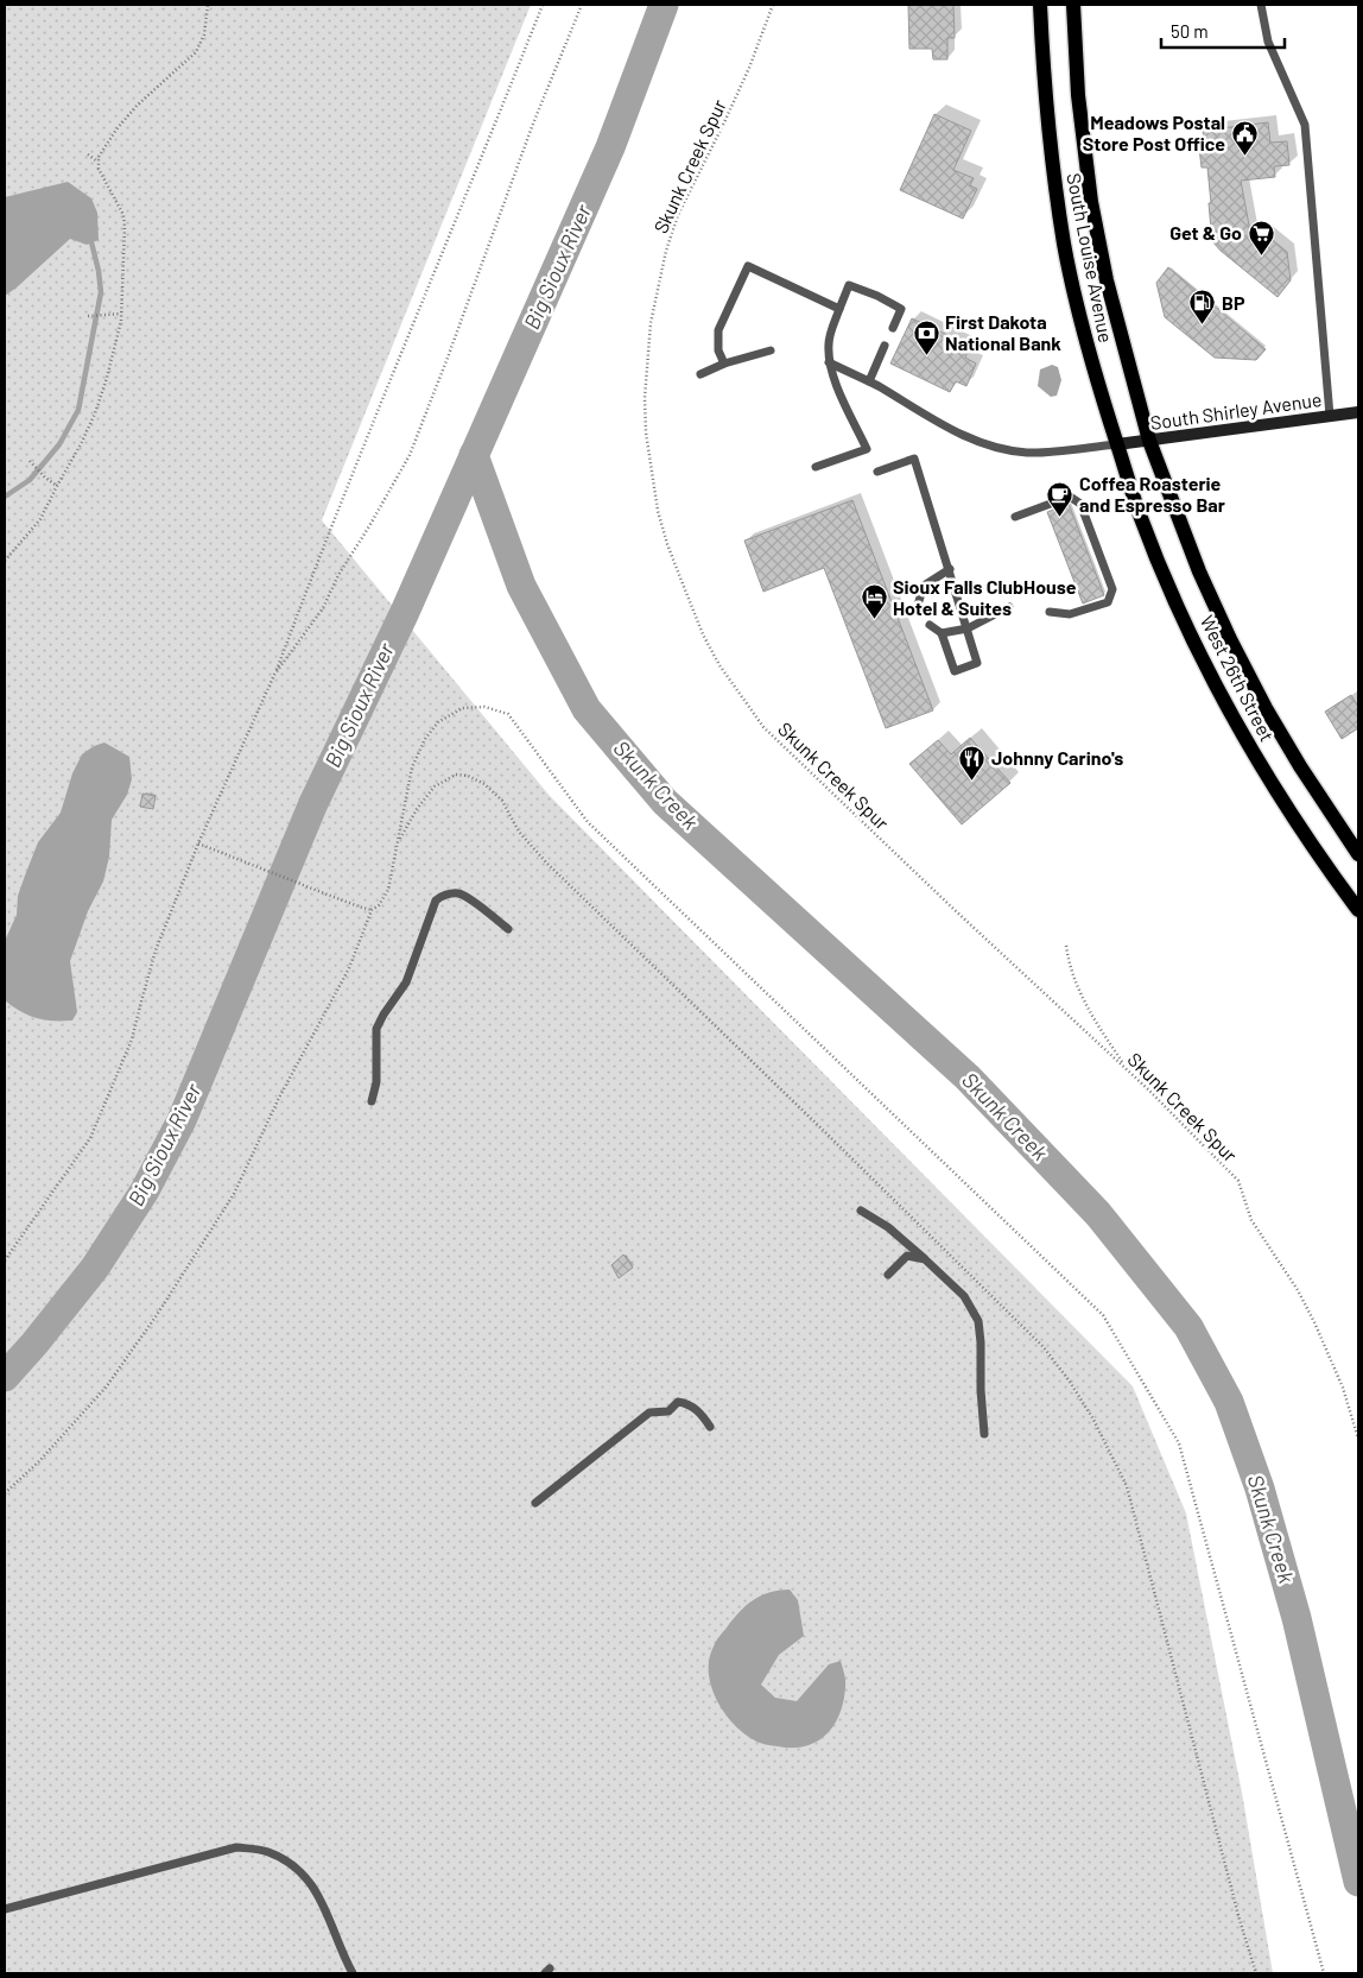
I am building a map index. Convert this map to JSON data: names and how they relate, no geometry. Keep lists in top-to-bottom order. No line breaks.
{"streets":{"main road":["South Louise Avenue","West 26th Street"],"street":["South Shirley Avenue"],"path":["Skunk Creek Spur"]},"crossings":[["South Louise Avenue","South Shirley Avenue"],["South Louise Avenue","West 26th Street"],["South Shirley Avenue","West 26th Street"]],"water":["Big Sioux River","Skunk Creek"],"places":{"public building":["Meadows Postal Store Post Office"],"supermarket":["Get & Go"],"fuel station":["BP"],"bank":["First Dakota National Bank"],"cafe":["Coffea Roasterie and Espresso Bar"],"hotel":["Sioux Falls ClubHouse Hotel & Suites"],"restaurant":["Johnny Carino's"]},"scale_bar":"50 m"}
